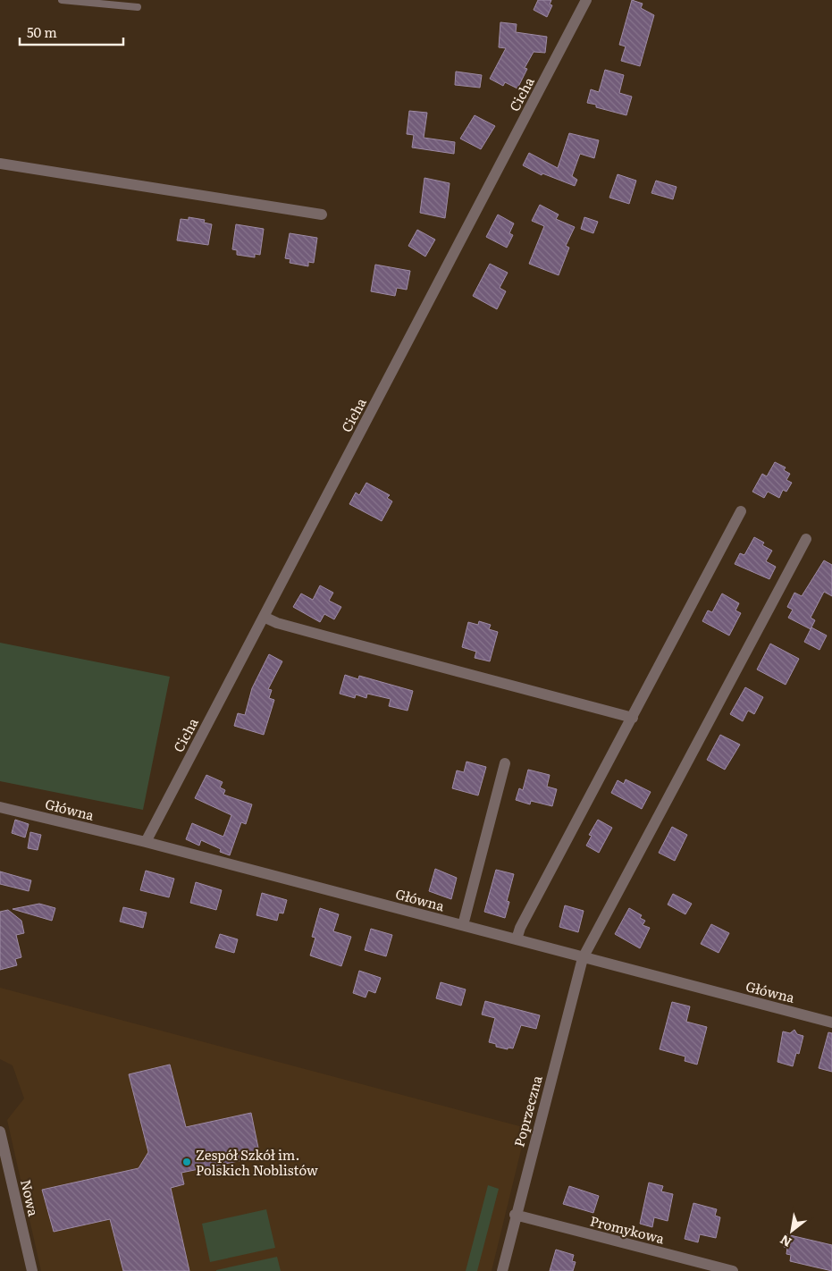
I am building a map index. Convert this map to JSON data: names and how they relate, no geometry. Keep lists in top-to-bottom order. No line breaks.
{"streets":{"street":["Cicha","Główna","Poprzeczna","Nowa","Promykowa"]},"crossings":[["Cicha","Główna"],["Główna","Poprzeczna"],["Poprzeczna","Promykowa"]],"places":["Zespół Szkół im. Polskich Noblistów"],"scale_bar":"50 m","north":"bottom left"}
